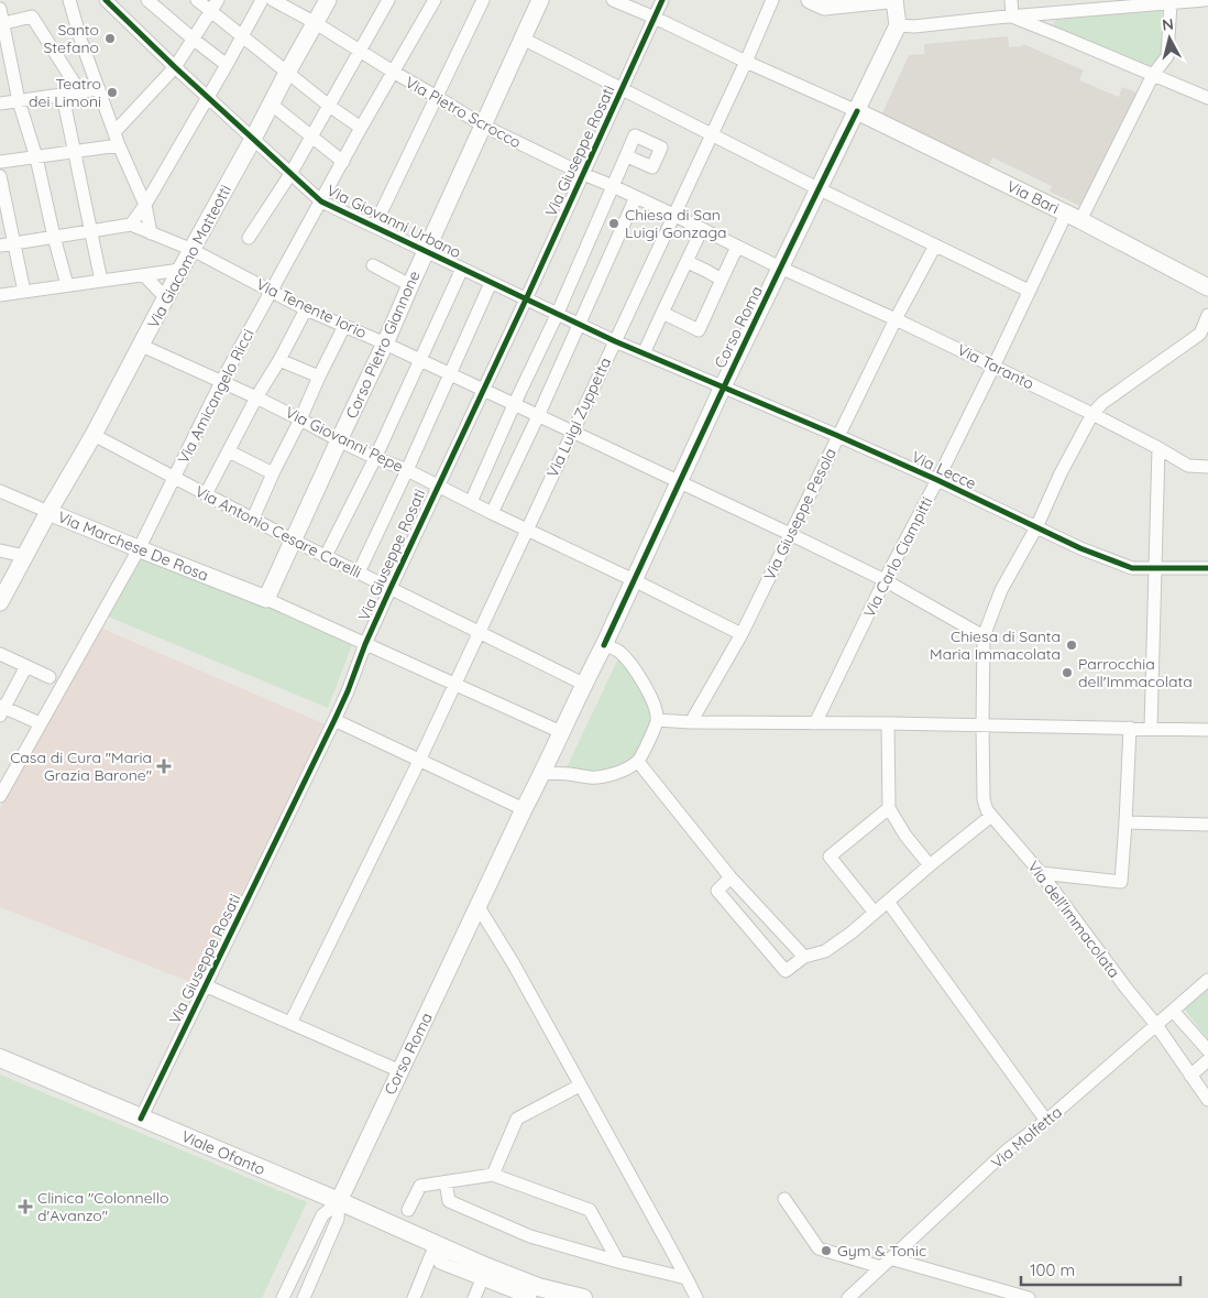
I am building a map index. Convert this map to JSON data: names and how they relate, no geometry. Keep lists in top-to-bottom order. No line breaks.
{"streets":{"main road":["Viale Ofanto"],"street":["Via Pietro Scrocco","Via Giuseppe Rosati","Via Bari","Via Giovanni Urbano","Via Giacomo Matteotti","Via Tenente Iorio","Corso Roma","Corso Pietro Giannone","Via Taranto","Via Amicangelo Ricci","Via Luigi Zuppetta","Via Giovanni Pepe","Via Lecce","Via Giuseppe Pesola","Via Antonio Cesare Carelli","Via Marchese De Rosa","Via Carlo Ciampitti","Via dell'Immacolata","Via Molfetta"]},"crossings":[["Via Pietro Scrocco","Via Giuseppe Rosati"],["Via Pietro Scrocco","Via Giacomo Matteotti"],["Via Pietro Scrocco","Corso Roma"],["Via Pietro Scrocco","Corso Pietro Giannone"],["Via Pietro Scrocco","Via Taranto"],["Via Pietro Scrocco","Via Amicangelo Ricci"],["Via Pietro Scrocco","Via Luigi Zuppetta"],["Via Giuseppe Rosati","Via Giovanni Urbano"],["Via Giuseppe Rosati","Via Tenente Iorio"],["Via Giuseppe Rosati","Via Giovanni Pepe"],["Via Giuseppe Rosati","Via Antonio Cesare Carelli"],["Via Giuseppe Rosati","Viale Ofanto"],["Via Bari","Corso Roma"],["Via Bari","Via Carlo Ciampitti"],["Via Giovanni Urbano","Via Giacomo Matteotti"],["Via Giovanni Urbano","Corso Roma"],["Via Giovanni Urbano","Corso Pietro Giannone"],["Via Giovanni Urbano","Via Amicangelo Ricci"],["Via Giovanni Urbano","Via Luigi Zuppetta"],["Via Giovanni Urbano","Via Lecce"],["Via Giacomo Matteotti","Via Tenente Iorio"],["Via Giacomo Matteotti","Via Giovanni Pepe"],["Via Giacomo Matteotti","Via Antonio Cesare Carelli"],["Via Giacomo Matteotti","Via Marchese De Rosa"],["Via Tenente Iorio","Corso Roma"],["Via Tenente Iorio","Corso Pietro Giannone"],["Via Tenente Iorio","Via Amicangelo Ricci"],["Via Tenente Iorio","Via Luigi Zuppetta"],["Via Tenente Iorio","Via Giuseppe Pesola"],["Via Tenente Iorio","Via Carlo Ciampitti"],["Via Tenente Iorio","Via dell'Immacolata"],["Corso Roma","Via Taranto"],["Corso Roma","Via Giovanni Pepe"],["Corso Roma","Via Lecce"],["Corso Roma","Via Antonio Cesare Carelli"],["Corso Roma","Viale Ofanto"],["Corso Pietro Giannone","Via Giovanni Pepe"],["Corso Pietro Giannone","Via Antonio Cesare Carelli"],["Corso Pietro Giannone","Via Marchese De Rosa"],["Via Taranto","Via Giuseppe Pesola"],["Via Taranto","Via Carlo Ciampitti"],["Via Amicangelo Ricci","Via Giovanni Pepe"],["Via Amicangelo Ricci","Via Antonio Cesare Carelli"],["Via Amicangelo Ricci","Via Marchese De Rosa"],["Via Luigi Zuppetta","Via Giovanni Pepe"],["Via Luigi Zuppetta","Via Antonio Cesare Carelli"],["Via Giovanni Pepe","Via Giuseppe Pesola"],["Via Lecce","Via Giuseppe Pesola"],["Via Lecce","Via Carlo Ciampitti"],["Via dell'Immacolata","Via Molfetta"]],"places":{"other":["Santo Stefano","Teatro dei Limoni","Chiesa di San Luigi Gonzaga","Chiesa di Santa Maria Immacolata","Parrocchia dell'Immacolata","Gym & Tonic"],"health":["Casa di Cura \"Maria Grazia Barone\"","Clinica \"Colonnello d'Avanzo\""]},"scale_bar":"100 m","north":"top"}
